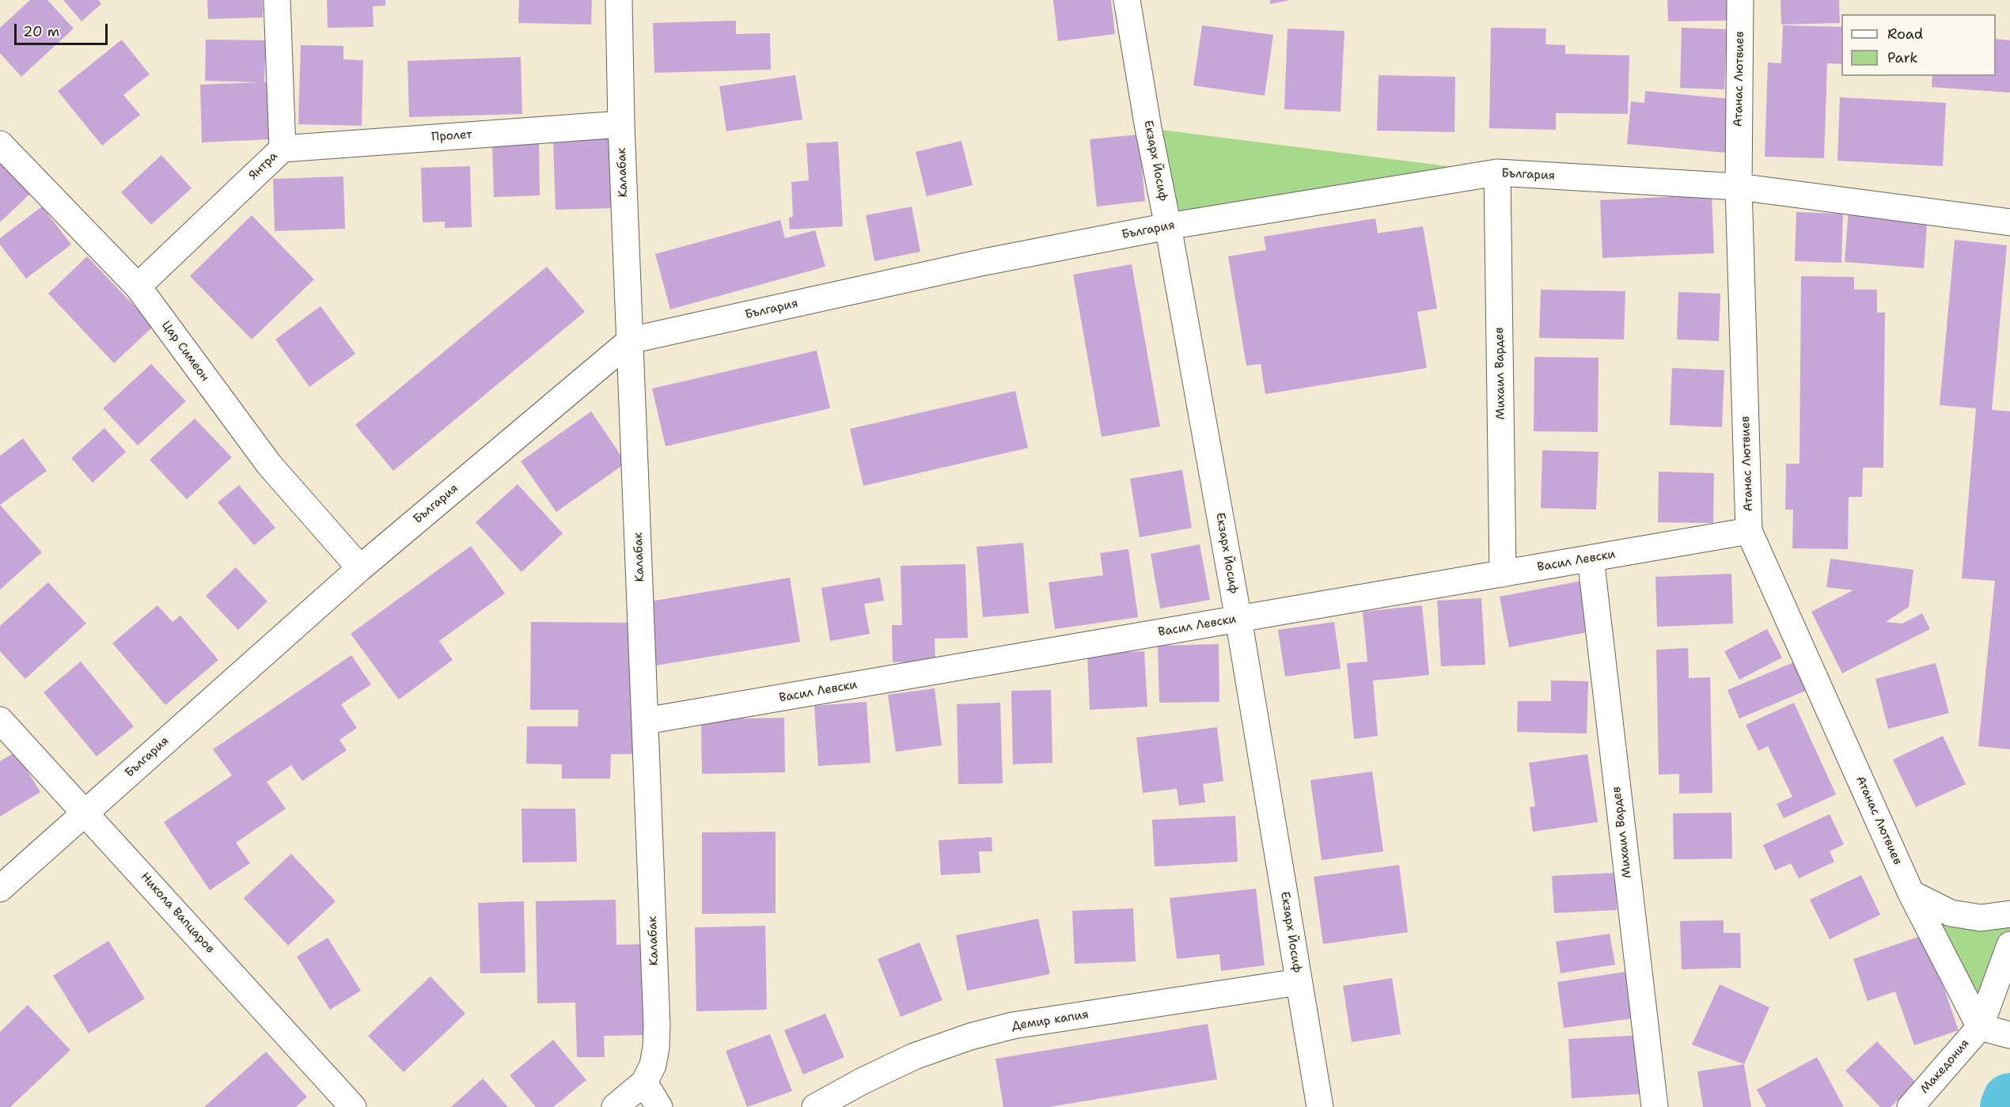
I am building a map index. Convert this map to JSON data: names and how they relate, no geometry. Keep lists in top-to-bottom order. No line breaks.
{"streets":{"street":["Атанас Лютвиев","Пролет","Екзарх Йосиф","Янтра","Калабак","България","Цар Симеон","Михаил Вардев","Васил Левски","Никола Вапцаров","Демир капия","Македония"]},"crossings":[["Атанас Лютвиев","България"],["Атанас Лютвиев","Васил Левски"],["Атанас Лютвиев","Македония"],["Пролет","Янтра"],["Пролет","Калабак"],["Екзарх Йосиф","България"],["Екзарх Йосиф","Васил Левски"],["Екзарх Йосиф","Демир капия"],["Янтра","Цар Симеон"],["Калабак","България"],["Калабак","Васил Левски"],["България","Цар Симеон"],["България","Михаил Вардев"],["България","Никола Вапцаров"],["Михаил Вардев","Васил Левски"]],"legend":["Road","Park"],"scale_bar":"20 m"}
